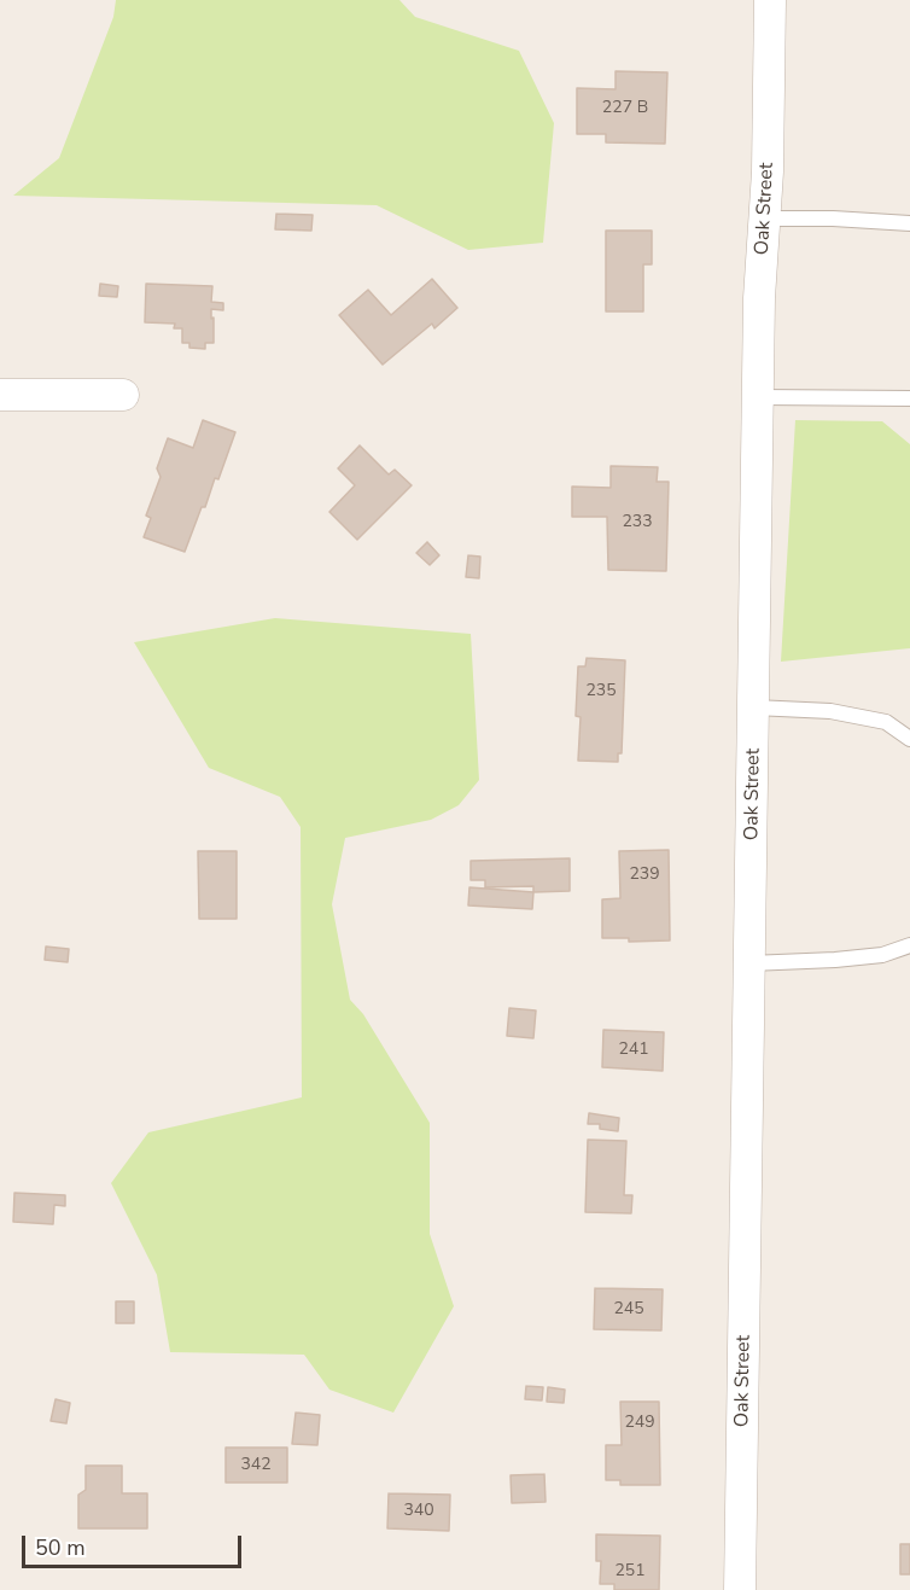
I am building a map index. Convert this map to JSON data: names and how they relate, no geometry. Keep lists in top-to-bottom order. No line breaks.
{"streets":{"street":["Oak Street"]},"house_numbers":["227 B","233","235","239","241","245","249","342","340","251"],"scale_bar":"50 m"}
